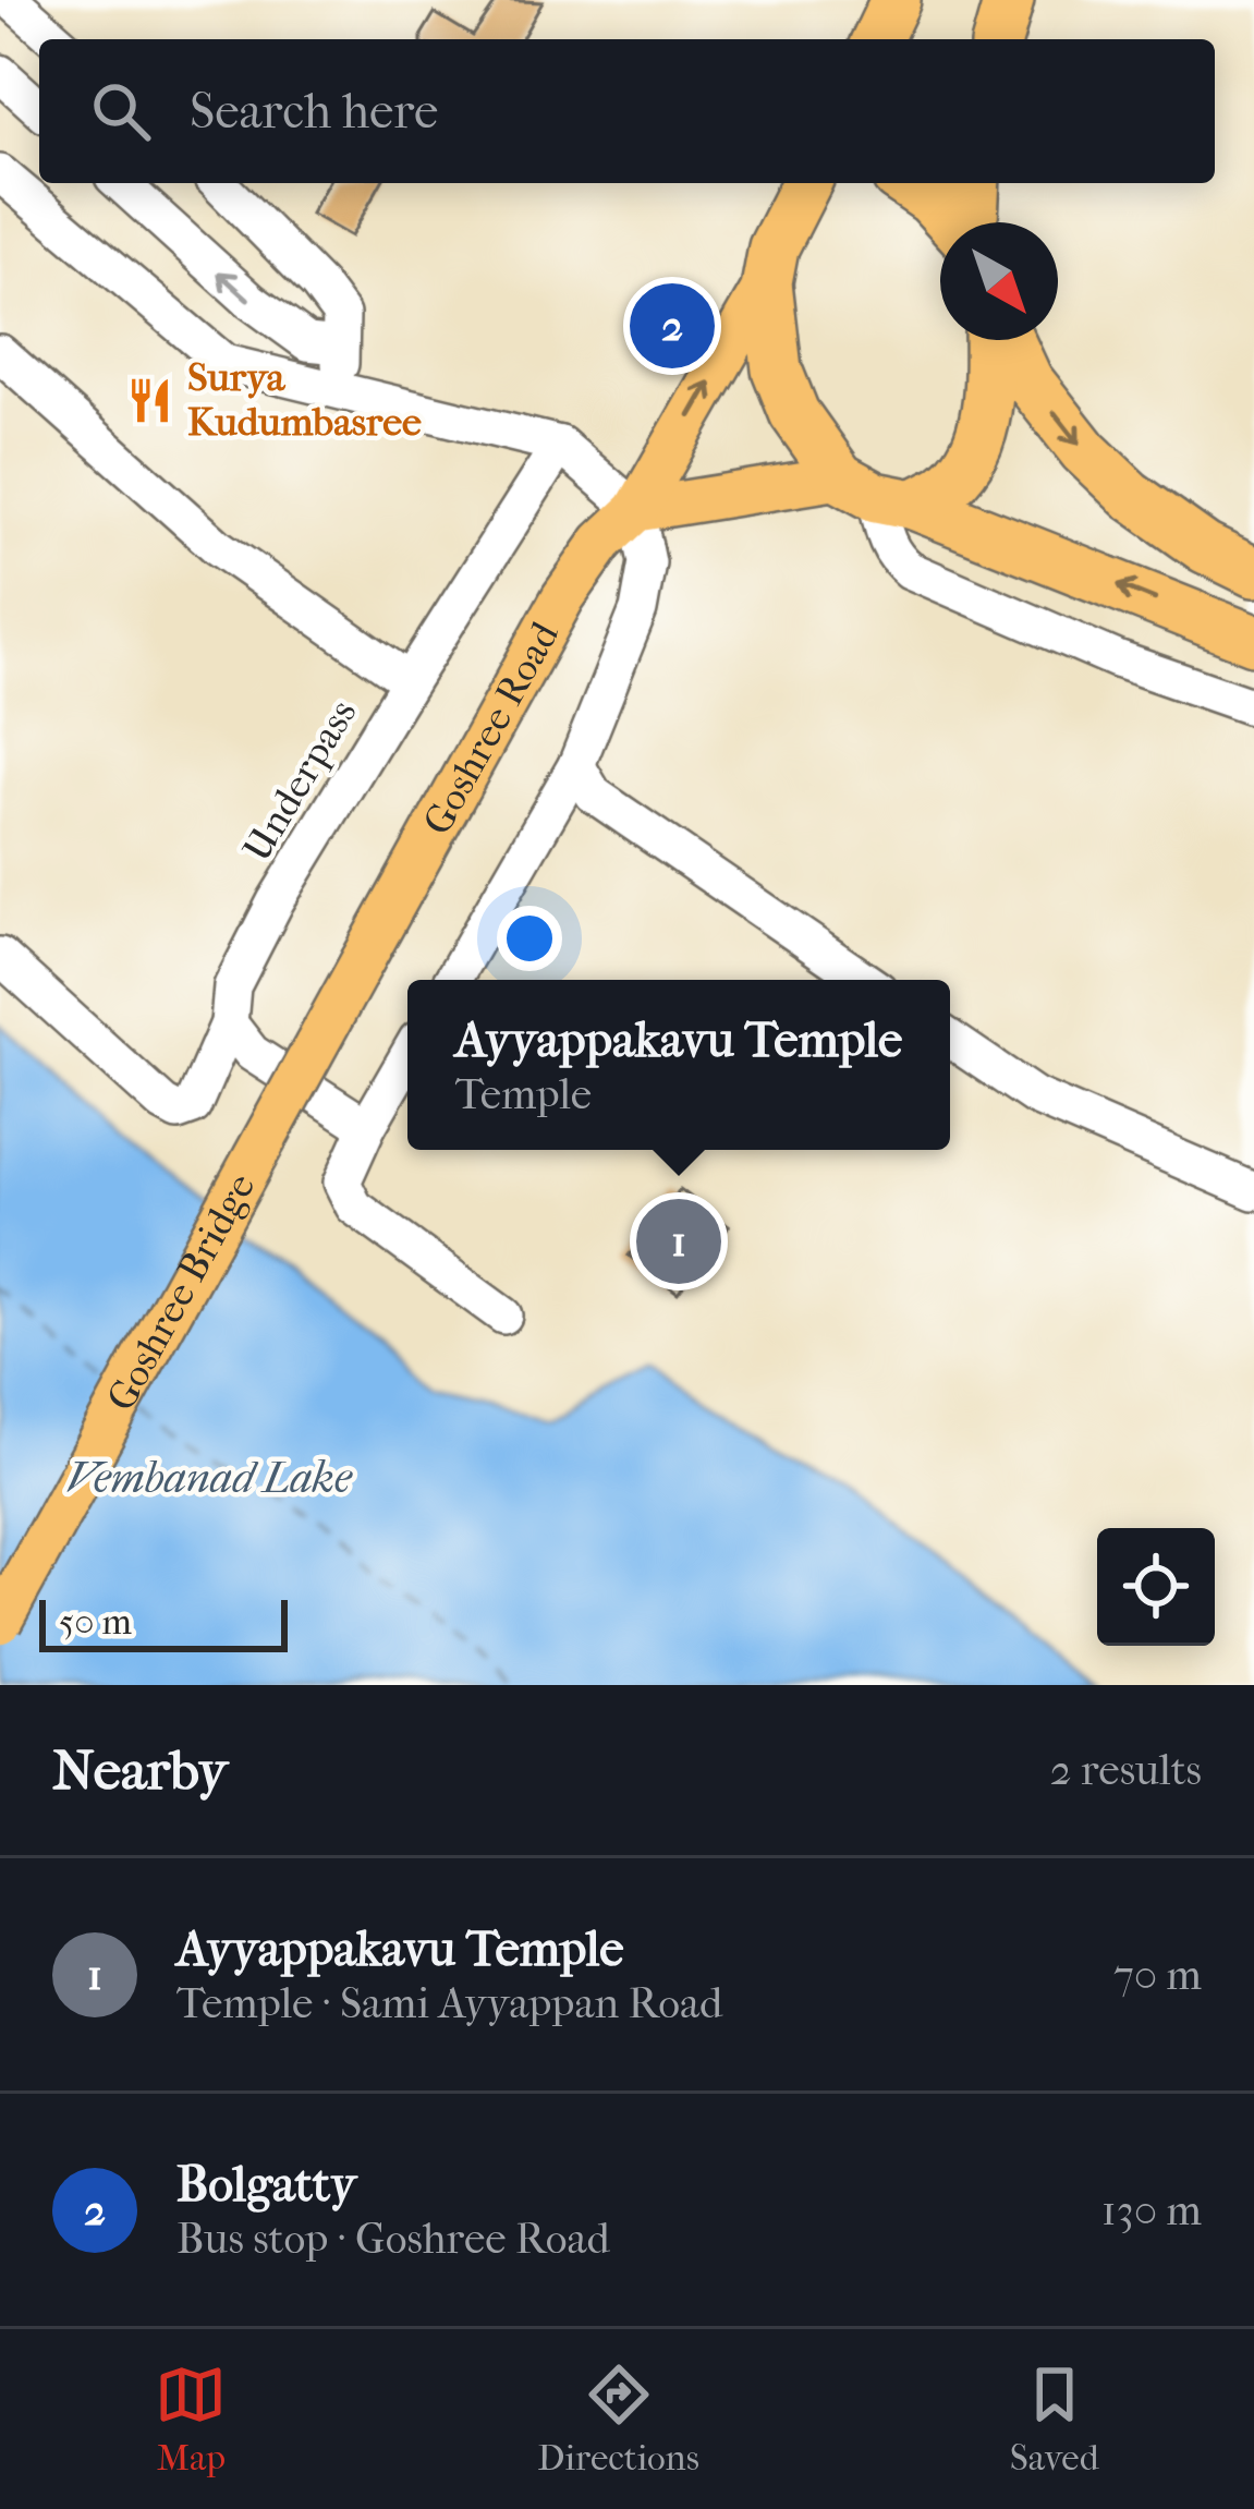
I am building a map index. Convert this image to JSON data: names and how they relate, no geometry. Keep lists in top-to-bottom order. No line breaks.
{"streets":{"main road":["Goshree Road","Goshree Bridge"],"street":["Underpass"]},"crossings":[["Goshree Road","Goshree Bridge"]],"water":["Vembanad Lake"],"places":{"restaurant":["Surya Kudumbasree"]},"scale_bar":"50 m","north":"bottom right","page":{"search":"Search here","pins":["2","1"],"popup":["Ayyappakavu Temple","Temple"],"scale":"50 m","heading":["Nearby","2 results"],"list":[{"mark":"1","name":"Ayyappakavu Temple","note":"Temple · Sami Ayyappan Road","value":"70 m"},{"mark":"2","name":"Bolgatty","note":"Bus stop · Goshree Road","value":"130 m"}],"nav":["Map","Directions","Saved"]}}
